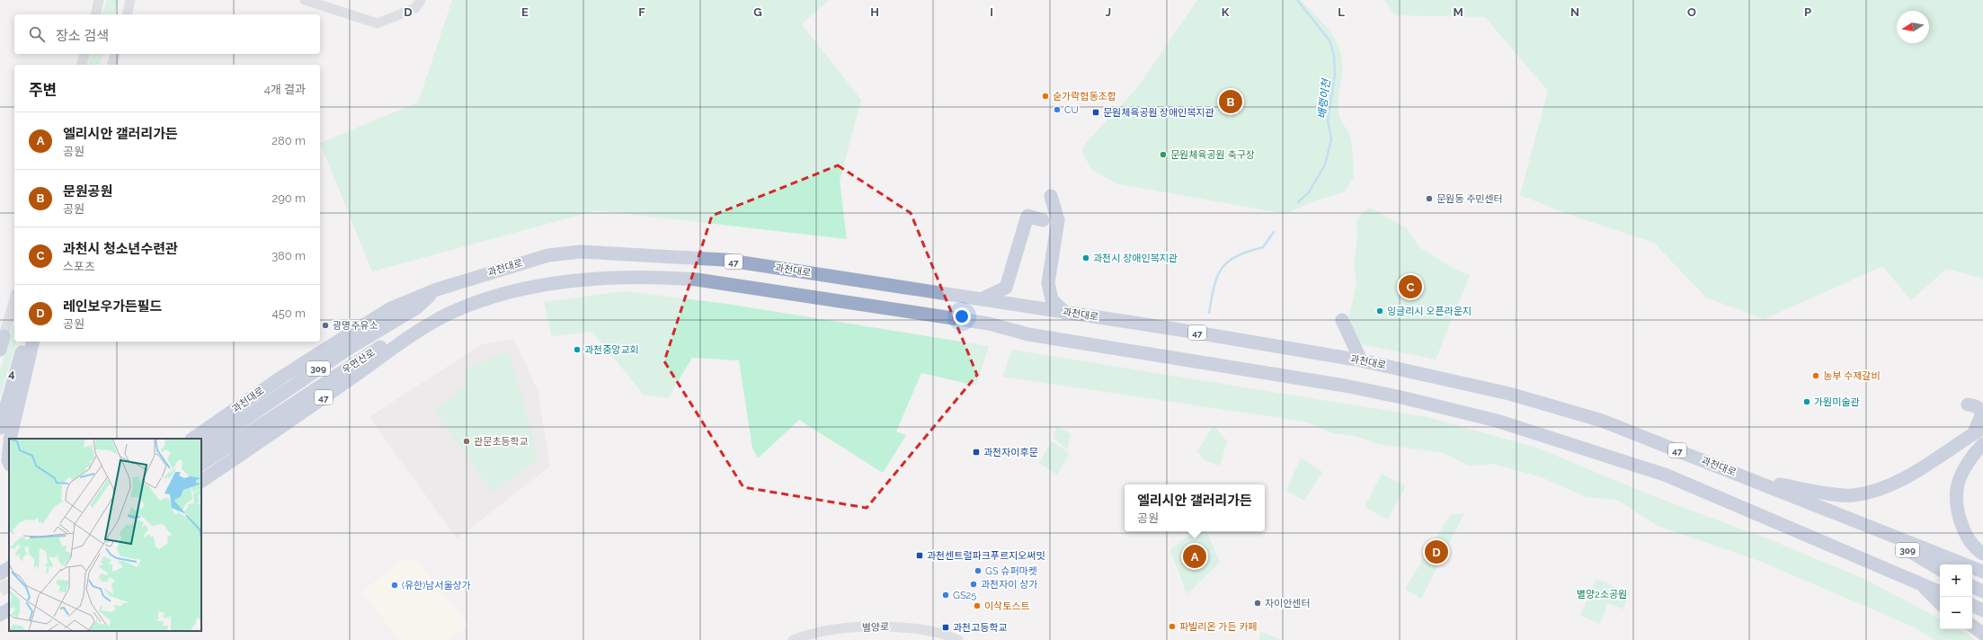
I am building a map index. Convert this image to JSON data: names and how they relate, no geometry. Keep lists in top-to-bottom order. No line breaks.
{"streets":{"highway":["47","과천대로","우면산로","309"],"street":["별양로"]},"crossings":[["47","우면산로"],["과천대로","우면산로"],["과천대로","309"]],"water":["배랭이천"],"parks":["별양2소공원"],"places":{"other":["숟가락협동조합","CU","문원체육공원 축구장","문원동 주민센터","과천시 장애인복지관","잉글리시 오픈라운지","광명주유소","과천중앙교회","농부 수제갈비","가원미술관","관문초등학교","GS 슈퍼마켓","과천자이 상가","(유한)남서울상가","GS25","자이안센터","이삭토스트","파빌리온 가든 카페"],"transit":["문원체육공원.장애인복지관","과천자이후문","과천센트럴파크푸르지오써밋","과천고등학교"]},"north":"left","page":{"search":"장소 검색","heading":["주변","4개 결과"],"pins":["B","C","D","A"],"list":[{"mark":"A","name":"엘리시안 갤러리가든","note":"공원","value":"280 m"},{"mark":"B","name":"문원공원","note":"공원","value":"290 m"},{"mark":"C","name":"과천시 청소년수련관","note":"스포츠","value":"380 m"},{"mark":"D","name":"레인보우가든필드","note":"공원","value":"450 m"}],"popup":["엘리시안 갤러리가든","공원"],"map_buttons":["+","−"]},"grid":{"columns":["D","E","F","G","H","I","J","K","L","M","N","O","P"],"rows":["4"]}}
